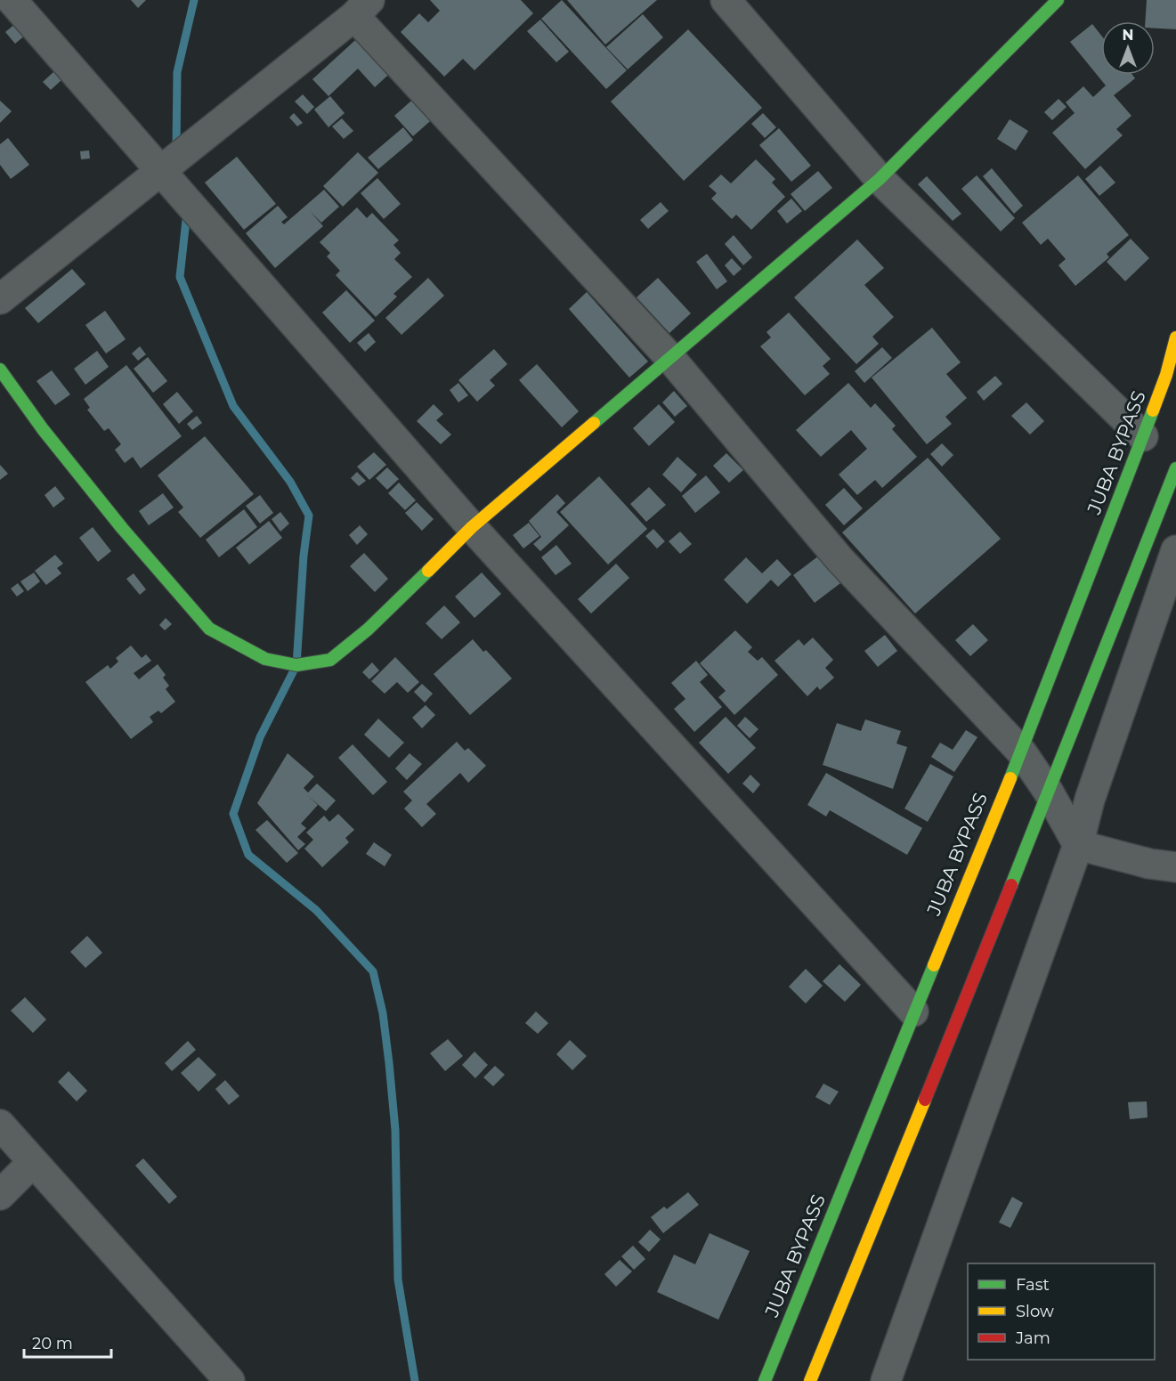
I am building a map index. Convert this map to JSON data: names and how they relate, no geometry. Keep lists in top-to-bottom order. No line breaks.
{"streets":{"main road":["JUBA BYPASS"]},"legend":["Fast","Slow","Jam"],"scale_bar":"20 m","north":"top"}
